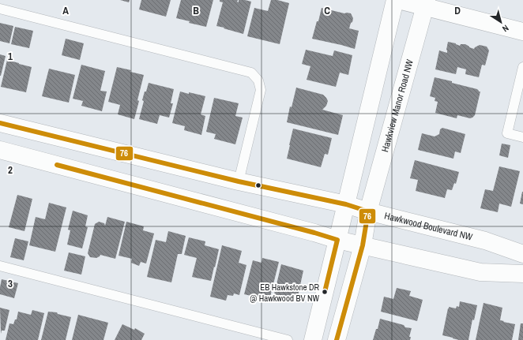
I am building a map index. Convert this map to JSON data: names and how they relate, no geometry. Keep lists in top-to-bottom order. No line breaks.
{"streets":{"street":["Hawkview Manor Road NW","Hawkwood Boulevard NW"]},"crossings":[["Hawkview Manor Road NW","Hawkwood Boulevard NW"]],"places":["EB Hawkstone DR @ Hawkwood BV NW"],"lines":["transit line 76"],"north":"bottom right","grid":{"columns":["A","B","C","D"],"rows":["1","2","3"]}}
